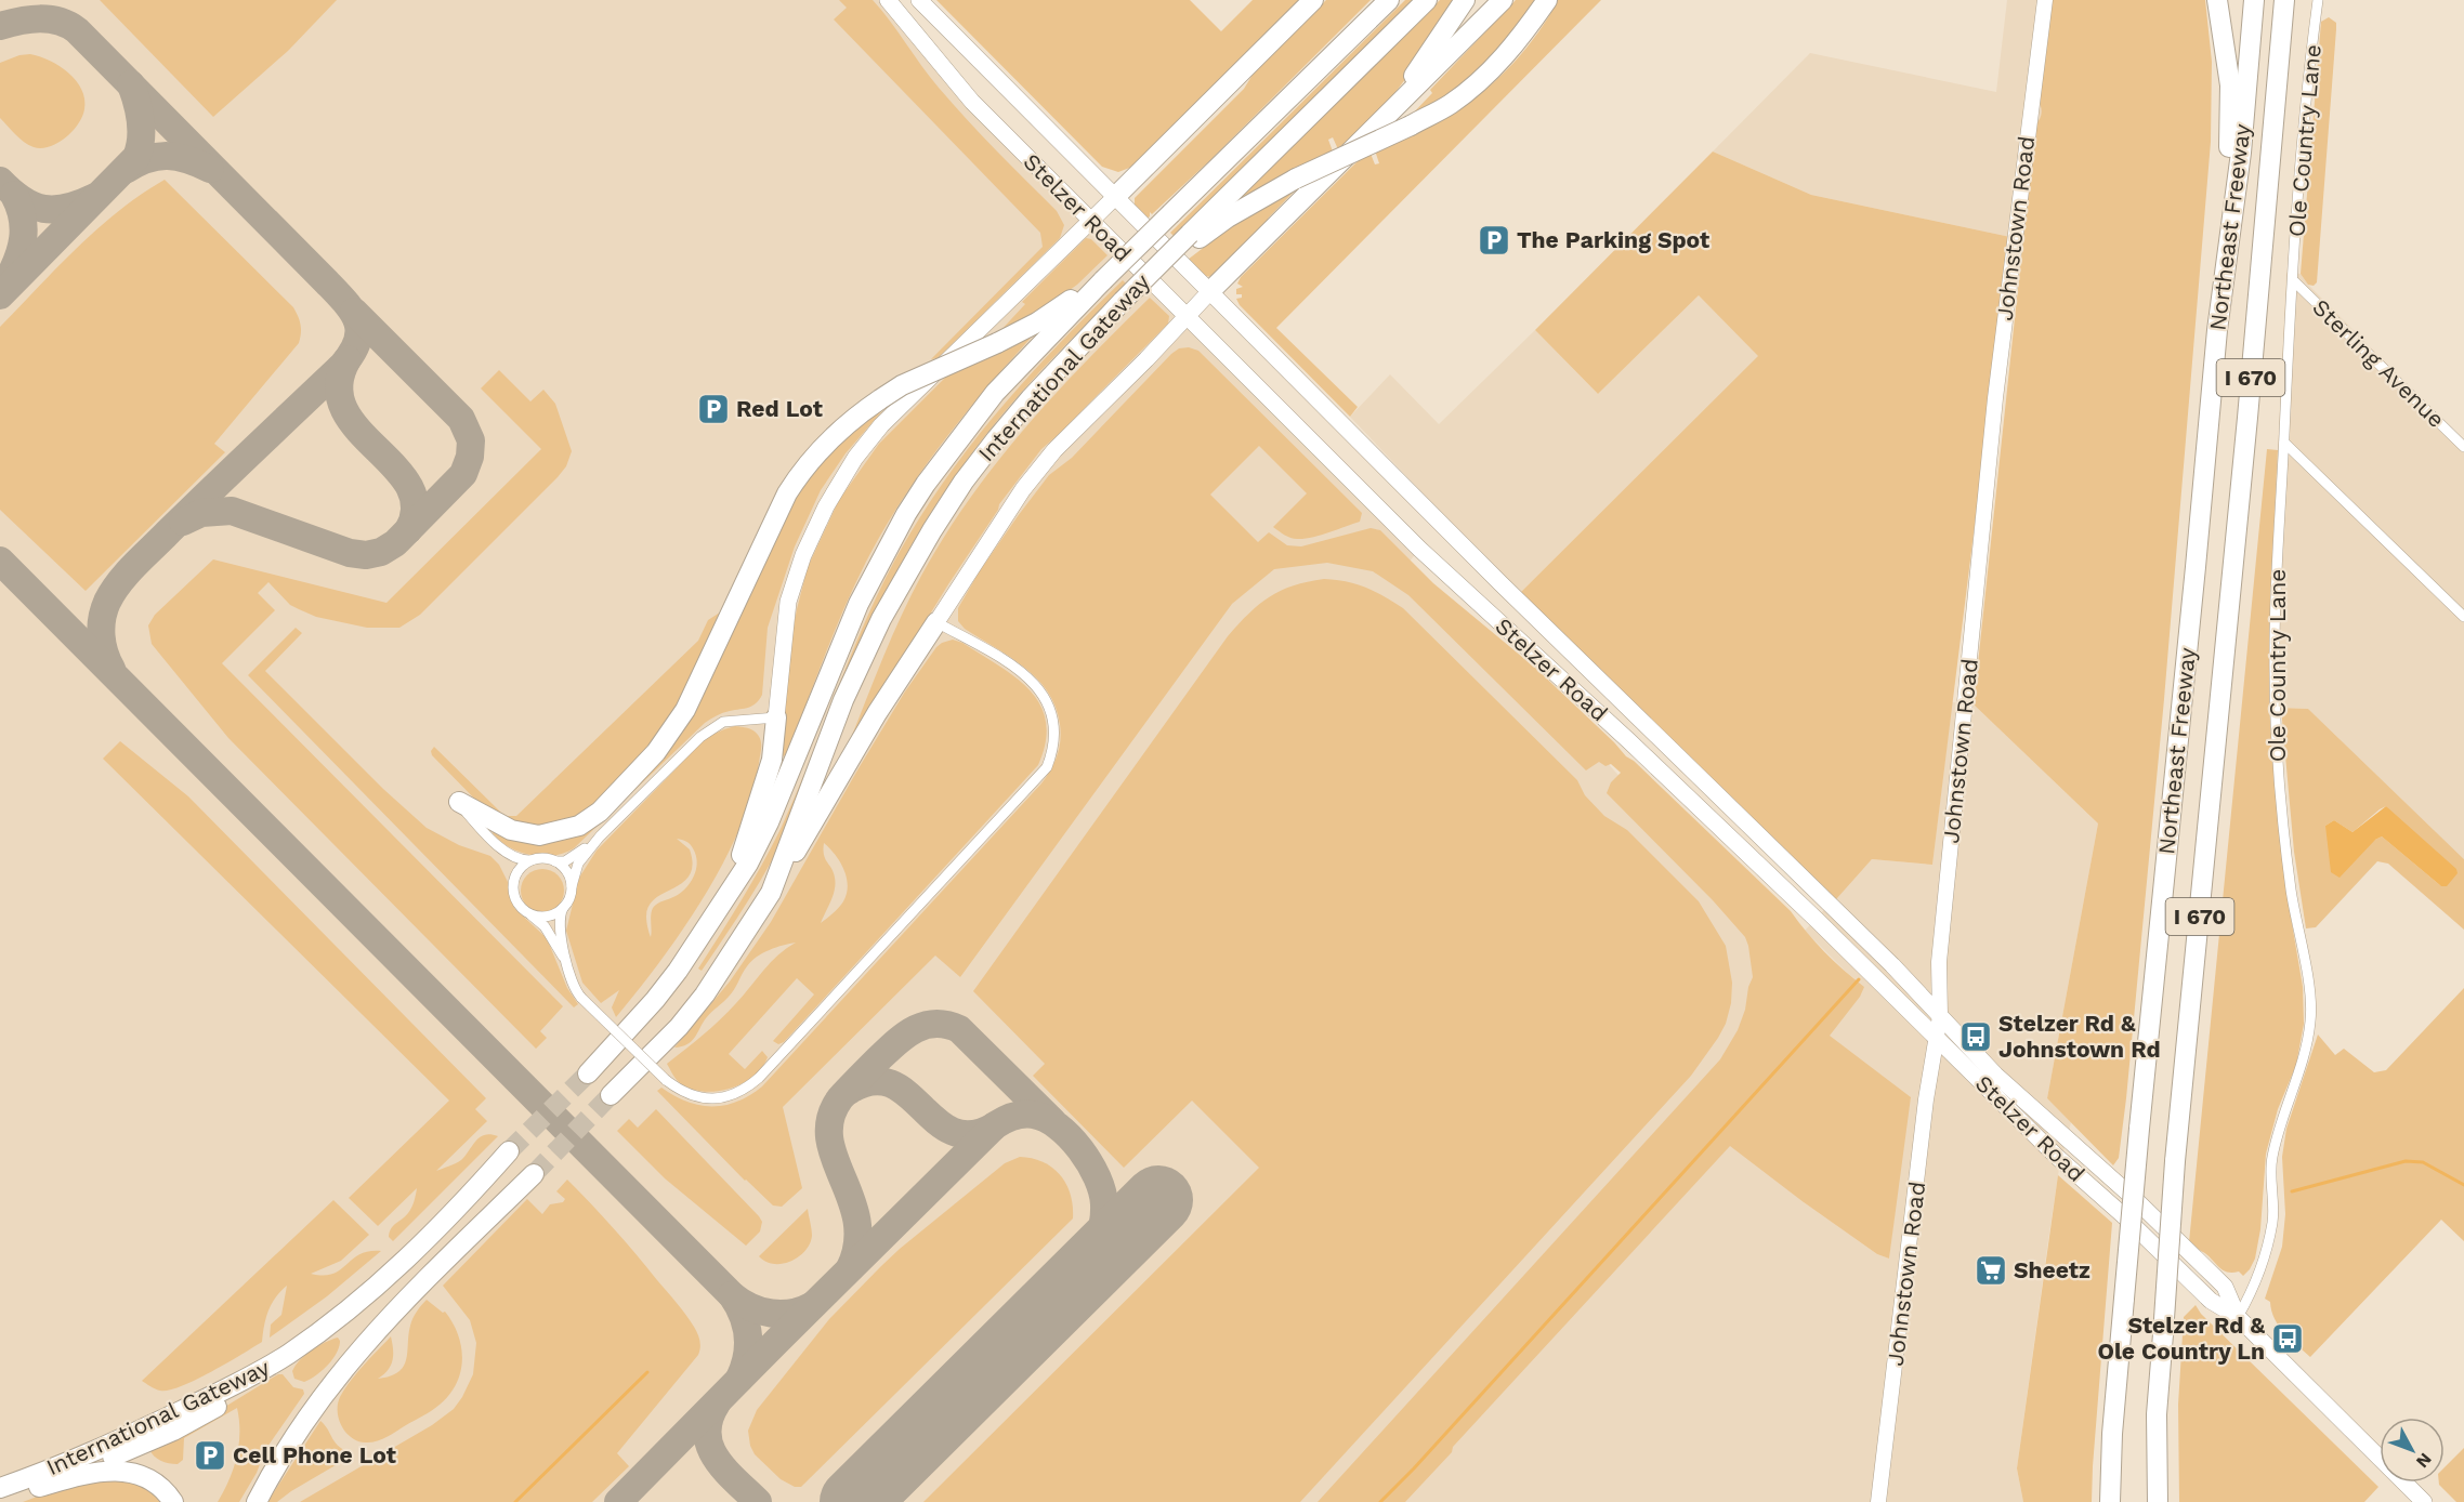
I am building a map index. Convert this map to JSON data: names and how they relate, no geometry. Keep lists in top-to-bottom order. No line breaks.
{"streets":{"highway":["Northeast Freeway","International Gateway","I 670"],"main road":["Stelzer Road","Johnstown Road"],"street":["Ole Country Lane","Sterling Avenue"]},"crossings":[["Ole Country Lane","Stelzer Road"],["Ole Country Lane","Sterling Avenue"],["Stelzer Road","Johnstown Road"]],"places":{"parking":["The Parking Spot","Red Lot","Cell Phone Lot"],"bus stop":["Stelzer Rd & Johnstown Rd","Stelzer Rd & Ole Country Ln"],"supermarket":["Sheetz"]},"north":"bottom right"}
